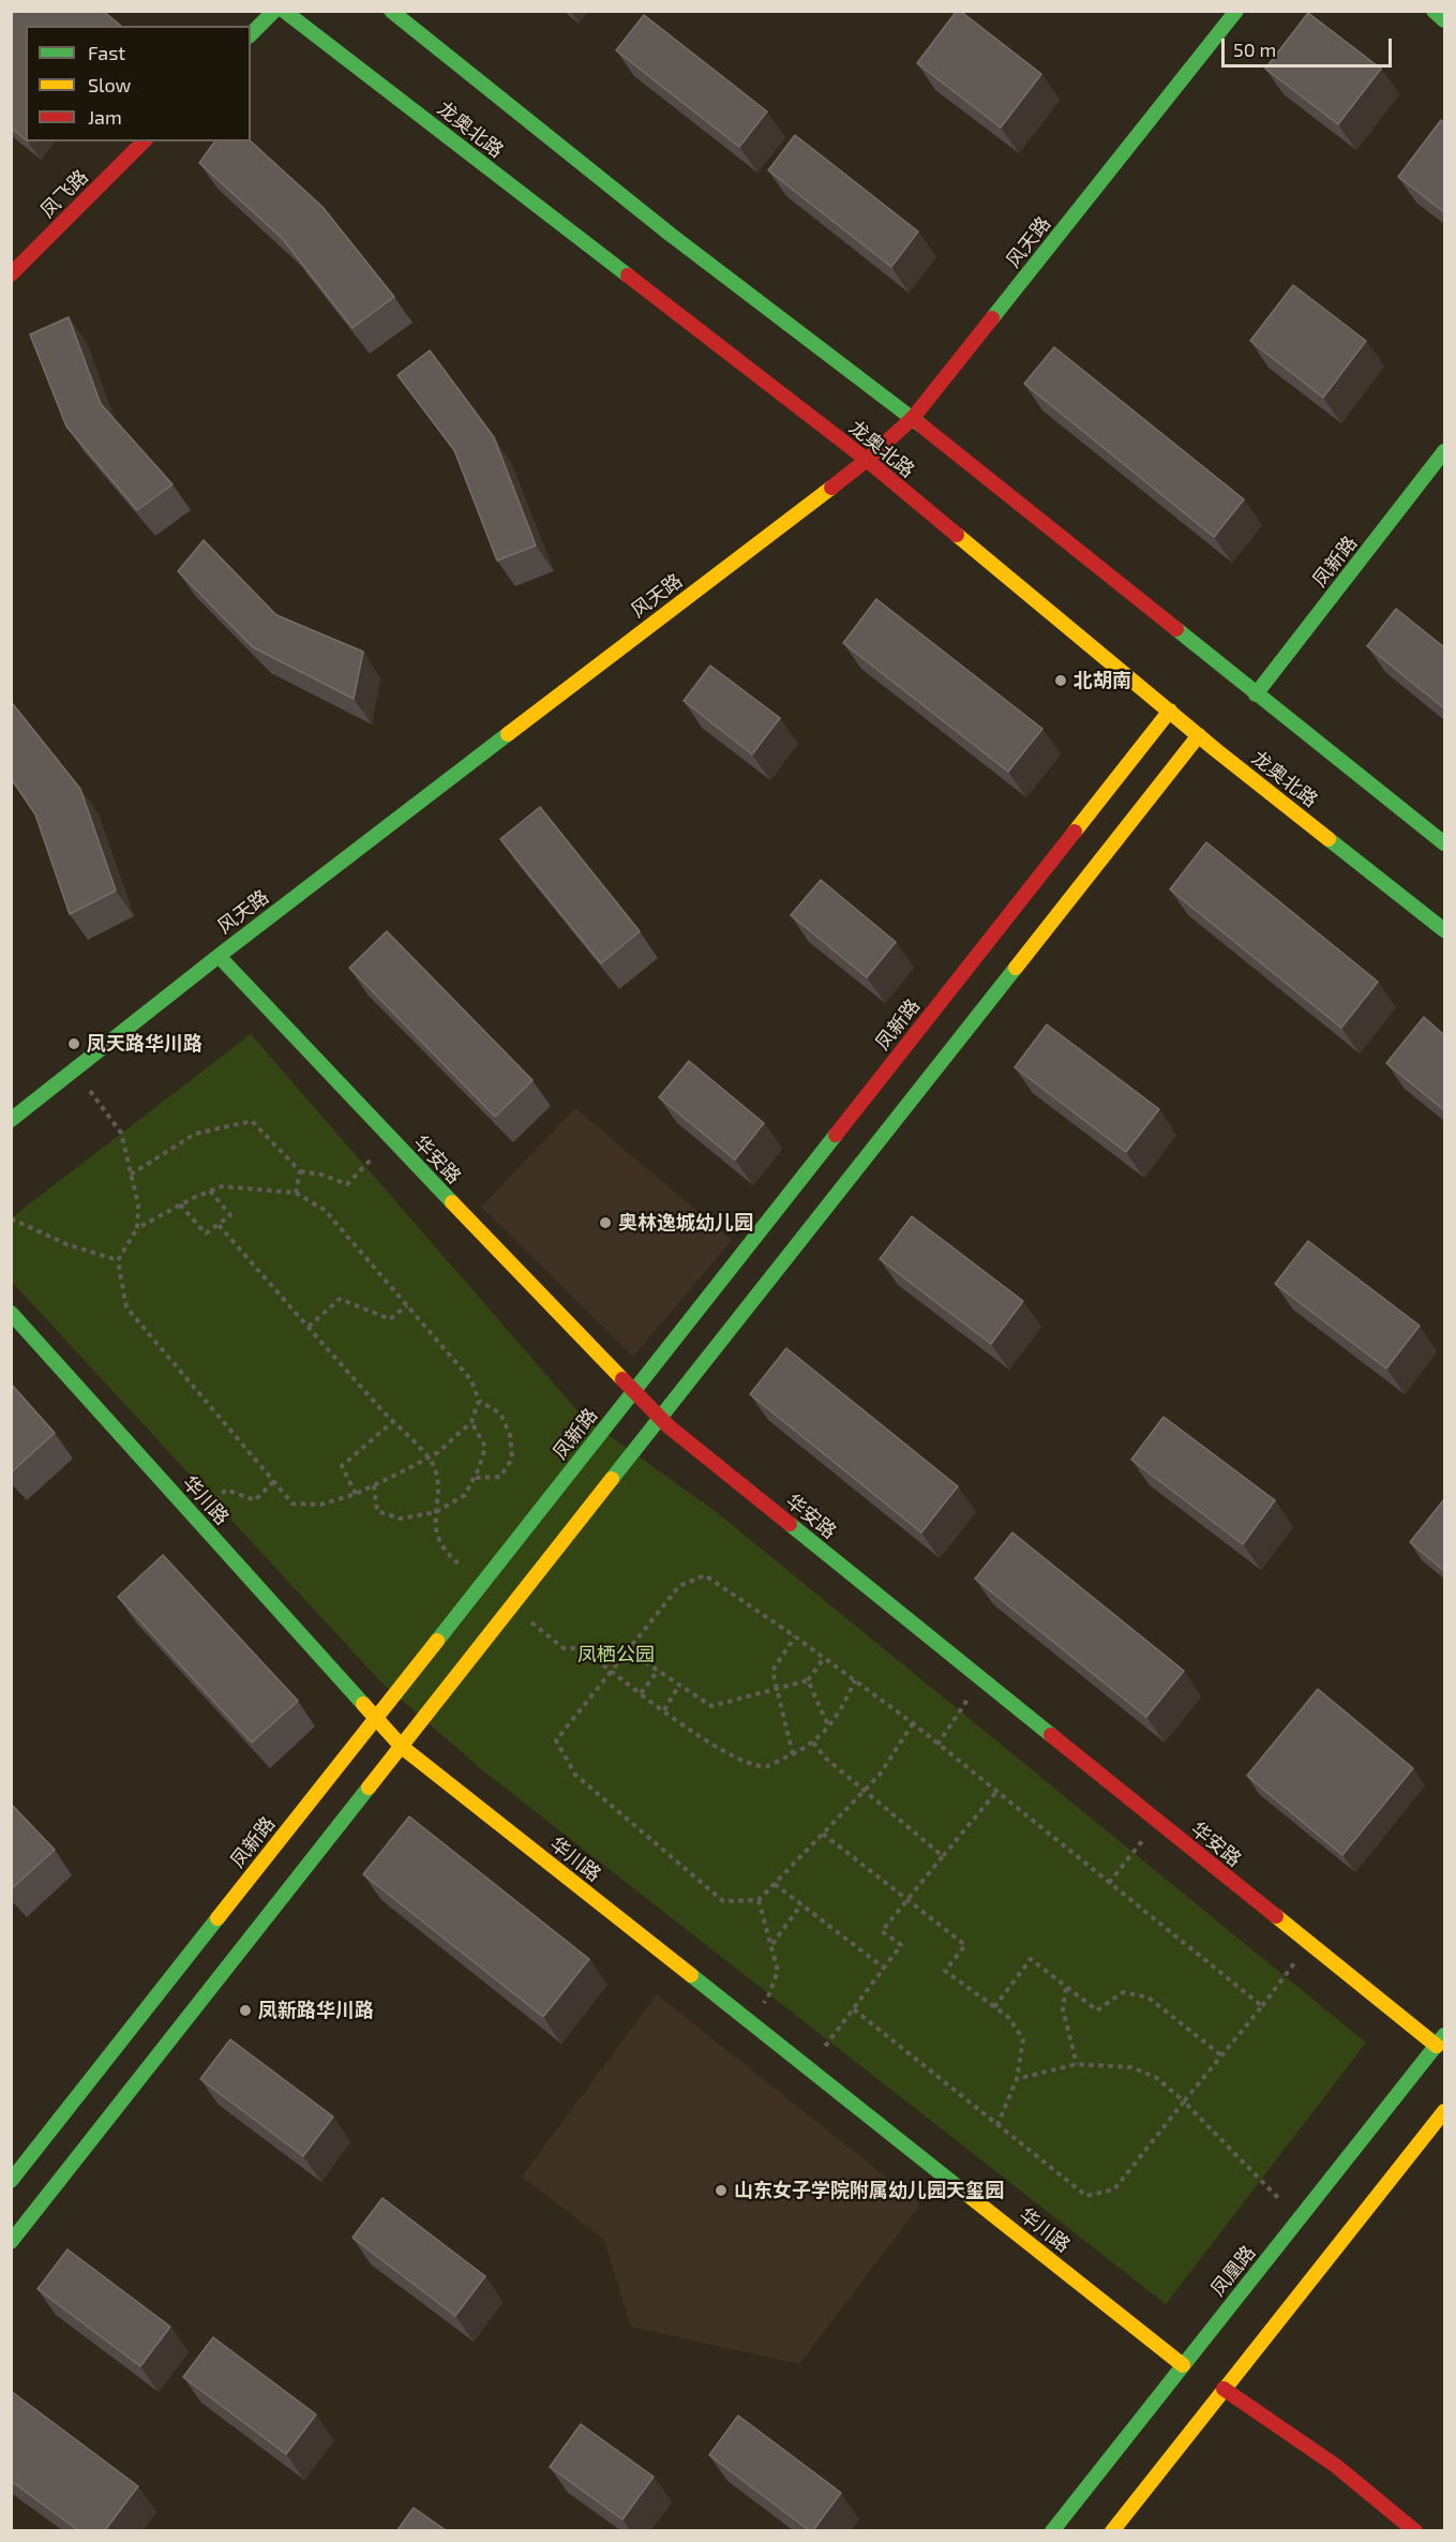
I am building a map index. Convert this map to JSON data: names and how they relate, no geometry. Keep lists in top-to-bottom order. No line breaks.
{"streets":{"main road":["龙奥北路","凤飞路","风天路","凤新路","华安路","华川路","凤凰路"]},"crossings":[["龙奥北路","风天路"],["龙奥北路","凤新路"],["风天路","华安路"],["凤新路","华安路"],["凤新路","华川路"],["华安路","凤凰路"],["华川路","凤凰路"]],"parks":["凤栖公园"],"places":["北胡南","凤天路华川路","奥林逸城幼儿园","凤新路华川路","山东女子学院附属幼儿园天玺园"],"legend":["Fast","Slow","Jam"],"scale_bar":"50 m"}
